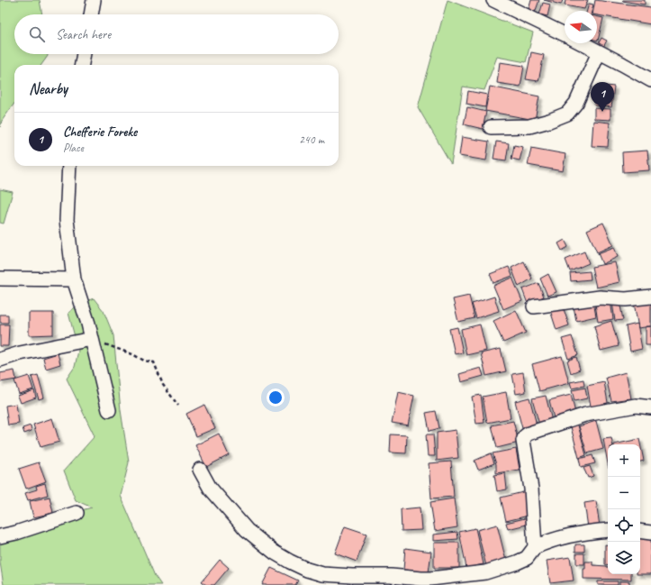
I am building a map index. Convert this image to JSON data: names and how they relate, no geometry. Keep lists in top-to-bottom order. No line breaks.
{"north":"left","page":{"search":"Search here","heading":"Nearby","pins":"1","list":[{"mark":"1","name":"Chefferie Foreke","note":"Place","value":"240 m"}],"map_buttons":["+","−"]}}
